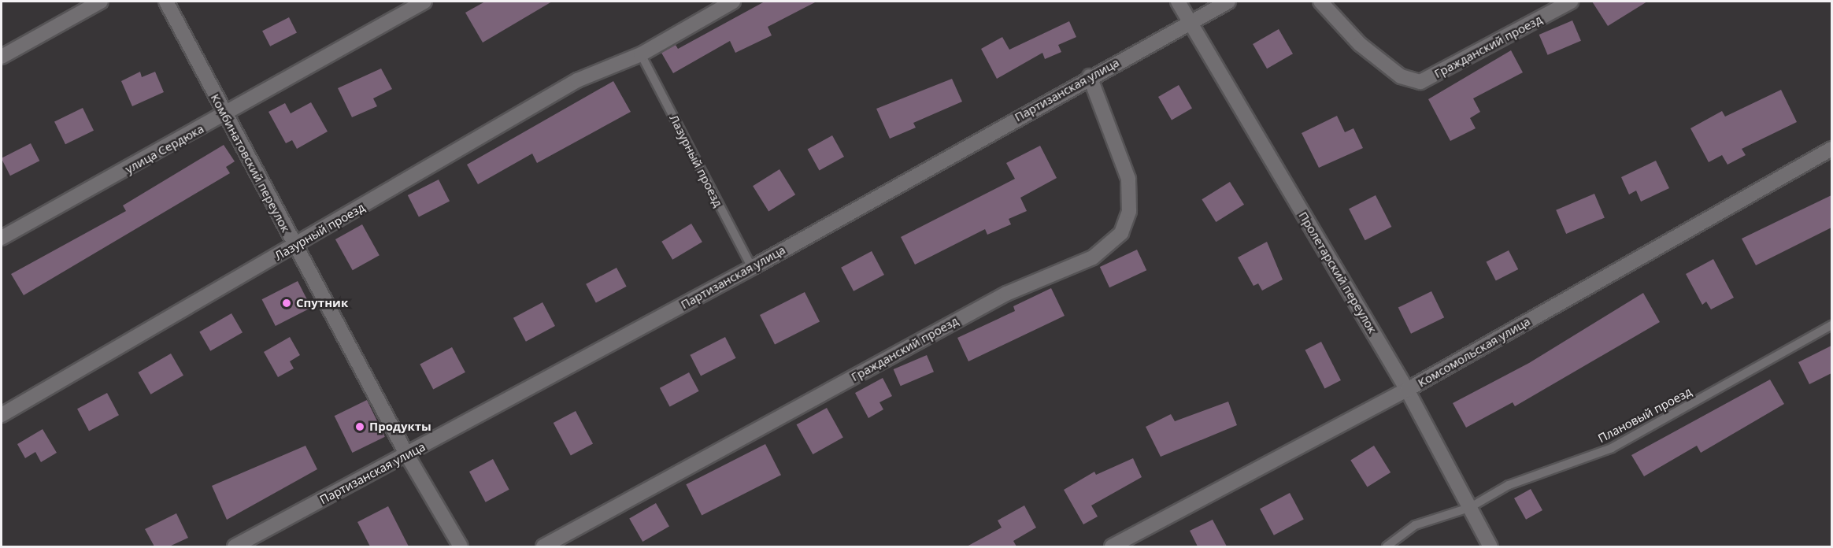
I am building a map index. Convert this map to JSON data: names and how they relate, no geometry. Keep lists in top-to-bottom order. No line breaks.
{"streets":{"street":["Гражданский проезд","Партизанская улица","улица Сердюка","Лазурный проезд","Комбинатовский переулок","Пролетарский переулок","Комсомольская улица"],"lane":["Плановый проезд"]},"crossings":[["Гражданский проезд","Партизанская улица"],["Партизанская улица","Лазурный проезд"],["Партизанская улица","Комбинатовский переулок"],["Партизанская улица","Пролетарский переулок"],["улица Сердюка","Комбинатовский переулок"],["Лазурный проезд","Комбинатовский переулок"],["Пролетарский переулок","Комсомольская улица"],["Пролетарский переулок","Плановый проезд"]],"places":["Спутник","Продукты"]}
